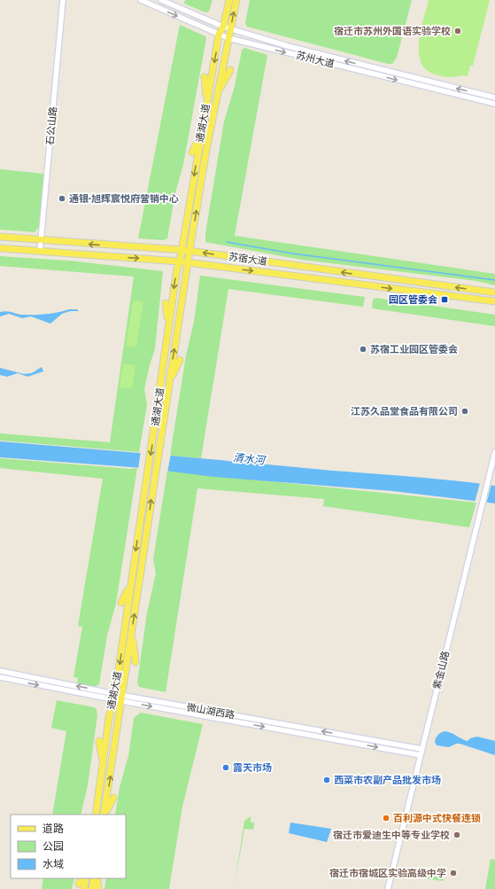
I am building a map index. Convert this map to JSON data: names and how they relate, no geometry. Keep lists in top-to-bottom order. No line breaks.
{"streets":{"main road":["通湖大道","苏宿大道"],"street":["苏州大道","石公山路","紫金山路","微山湖西路"]},"crossings":[["苏州大道","通湖大道"],["通湖大道","苏宿大道"],["通湖大道","微山湖西路"],["石公山路","苏宿大道"],["紫金山路","微山湖西路"]],"water":["清水河"],"places":{"other":["宿迁市苏州外国语实验学校","通银·旭辉宸悦府营销中心","苏宿工业园区管委会","江苏久品堂食品有限公司","露天市场","西菜市农副产品批发市场","百利源中式快餐连锁","宿迁市爱迪生中等专业学校","宿迁市宿城区实验高级中学"],"transit":["园区管委会"]},"legend":["道路","公园","水域"]}
